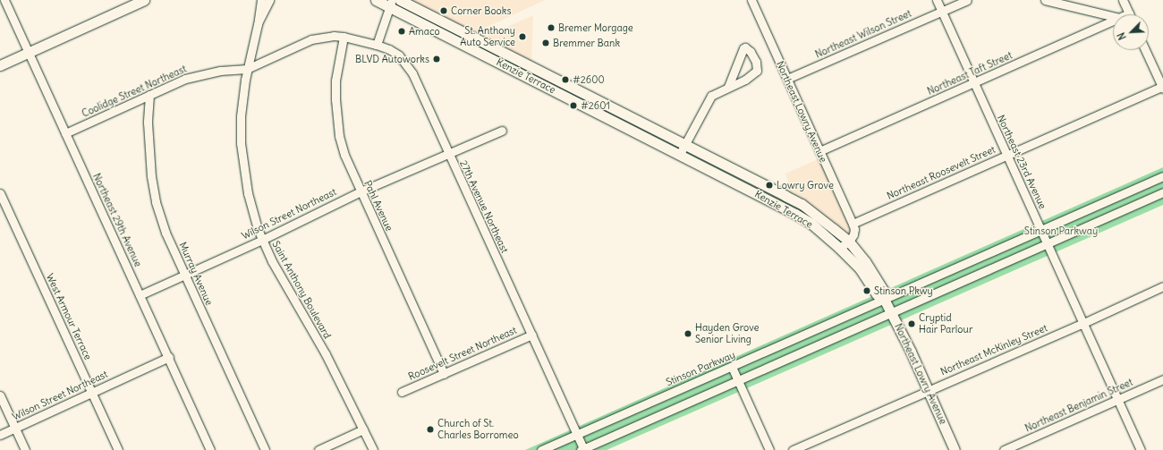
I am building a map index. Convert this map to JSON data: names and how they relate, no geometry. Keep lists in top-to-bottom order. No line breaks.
{"streets":{"main road":["Kenzie Terrace","Northeast Lowry Avenue"],"street":["Northeast Wilson Street","Northeast Taft Street","Coolidge Street Northeast","Northeast 23rd Avenue","Northeast Roosevelt Street","Pahl Avenue","27th Avenue Northeast","Wilson Street Northeast","Northeast 29th Avenue","Murray Avenue","Saint Anthony Boulevard","West Armour Terrace","Northeast McKinley Street","Roosevelt Street Northeast","Stinson Parkway","Northeast Benjamin Street"]},"crossings":[["Northeast Wilson Street","Northeast Lowry Avenue"],["Northeast Wilson Street","Northeast 23rd Avenue"],["Northeast Taft Street","Northeast Lowry Avenue"],["Northeast Taft Street","Northeast 23rd Avenue"],["Kenzie Terrace","Northeast Lowry Avenue"],["Kenzie Terrace","Stinson Parkway"],["Coolidge Street Northeast","Pahl Avenue"],["Coolidge Street Northeast","27th Avenue Northeast"],["Coolidge Street Northeast","Northeast 29th Avenue"],["Coolidge Street Northeast","Murray Avenue"],["Coolidge Street Northeast","Saint Anthony Boulevard"],["Northeast Lowry Avenue","Northeast Roosevelt Street"],["Northeast Lowry Avenue","Northeast McKinley Street"],["Northeast Lowry Avenue","Stinson Parkway"],["Northeast 23rd Avenue","Northeast Roosevelt Street"],["Northeast 23rd Avenue","Northeast McKinley Street"],["Northeast 23rd Avenue","Stinson Parkway"],["Northeast 23rd Avenue","Northeast Benjamin Street"],["Pahl Avenue","Wilson Street Northeast"],["Pahl Avenue","Roosevelt Street Northeast"],["27th Avenue Northeast","Wilson Street Northeast"],["27th Avenue Northeast","Roosevelt Street Northeast"],["27th Avenue Northeast","Stinson Parkway"],["Wilson Street Northeast","Northeast 29th Avenue"],["Wilson Street Northeast","Murray Avenue"],["Wilson Street Northeast","Saint Anthony Boulevard"],["Wilson Street Northeast","West Armour Terrace"]],"parks":["Stinson Parkway"],"places":["Corner Books","Bremer Morgage","Amaco","St. Anthony Auto Service","Bremmer Bank","BLVD Autoworks","#2600","#2601","Lowry Grove","Stinson Pkwy","Cryptid Hair Parlour","Hayden Grove Senior Living","Church of St. Charles Borromeo"],"north":"bottom left"}
